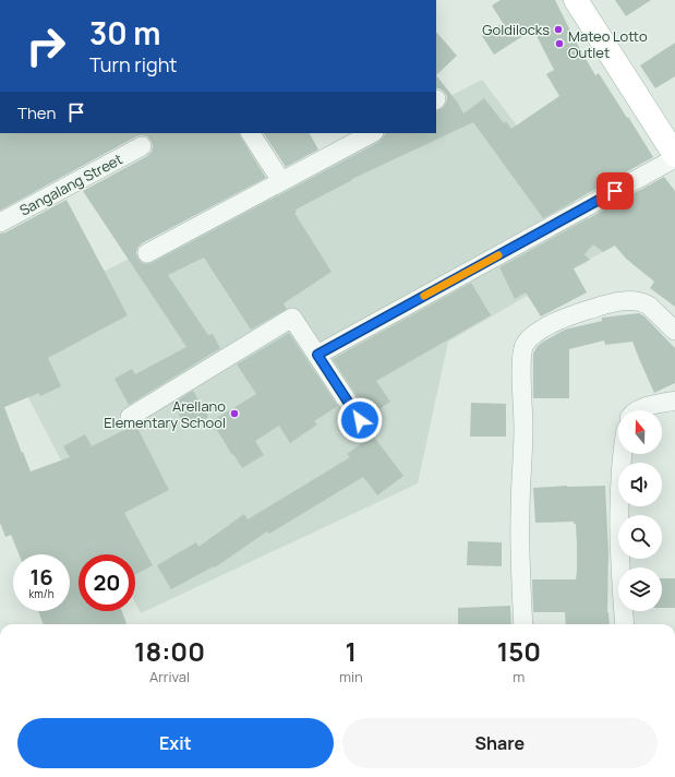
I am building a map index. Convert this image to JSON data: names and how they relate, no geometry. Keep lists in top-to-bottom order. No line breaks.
{"streets":{"street":["Sangalang Street"]},"places":["Goldilocks","Mateo Lotto Outlet","Arellano Elementary School"],"north":"top","page":{"turn":["30 m","Turn right"],"then":"Then","speed":"16 km/h","limit":"20","eta":["18:00","Arrival","1","min","150","m"],"buttons":["Exit","Share"]}}
